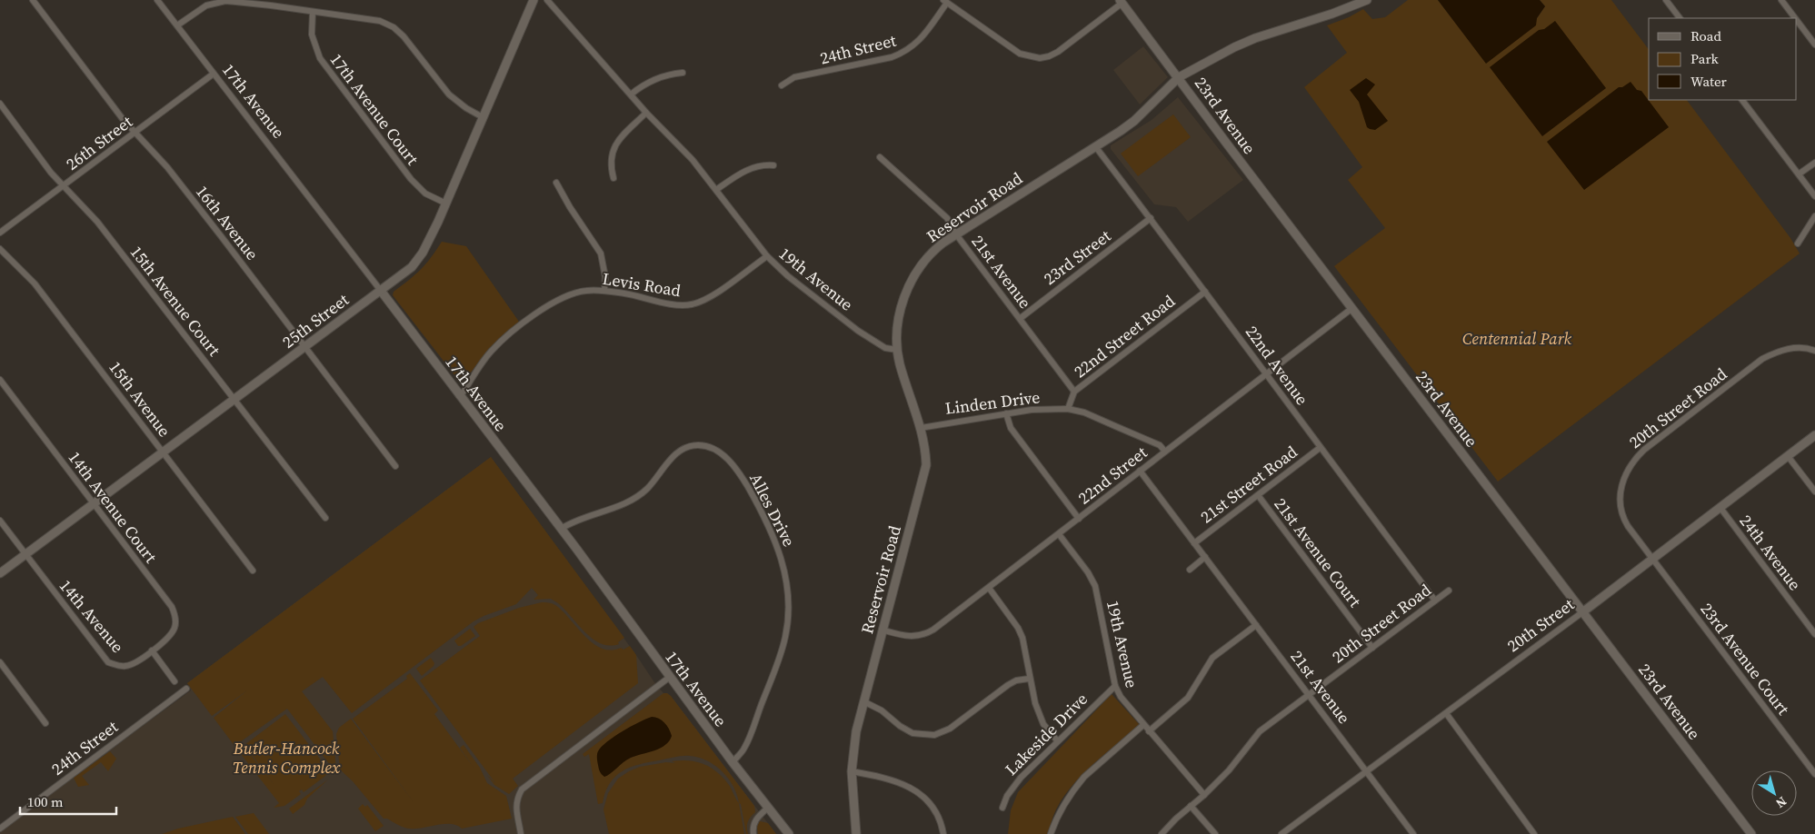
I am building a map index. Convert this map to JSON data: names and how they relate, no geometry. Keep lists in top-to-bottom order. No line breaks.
{"streets":{"street":["24th Street","17th Avenue","17th Avenue Court","23rd Avenue","26th Street","Reservoir Road","16th Avenue","23rd Street","21st Avenue","19th Avenue","Levis Road","15th Avenue Court","25th Street","22nd Street Road","22nd Avenue","15th Avenue","Linden Drive","20th Street Road","22nd Street","21st Street Road","14th Avenue Court","Alles Drive","21st Avenue Court","24th Avenue","14th Avenue","20th Street","23rd Avenue Court","Lakeside Drive"]},"crossings":[["17th Avenue","26th Street"],["17th Avenue","Levis Road"],["17th Avenue","25th Street"],["17th Avenue","Alles Drive"],["17th Avenue Court","25th Street"],["23rd Avenue","Reservoir Road"],["23rd Avenue","22nd Street"],["23rd Avenue","20th Street"],["26th Street","16th Avenue"],["26th Street","15th Avenue Court"],["Reservoir Road","21st Avenue"],["Reservoir Road","19th Avenue"],["Reservoir Road","22nd Avenue"],["Reservoir Road","Linden Drive"],["Reservoir Road","22nd Street"],["16th Avenue","25th Street"],["23rd Street","21st Avenue"],["23rd Street","22nd Avenue"],["21st Avenue","22nd Street Road"],["21st Avenue","20th Street Road"],["21st Avenue","22nd Street"],["21st Avenue","21st Street Road"],["21st Avenue","20th Street"],["19th Avenue","Levis Road"],["19th Avenue","20th Street Road"],["19th Avenue","22nd Street"],["19th Avenue","Lakeside Drive"],["15th Avenue Court","25th Street"],["25th Street","15th Avenue"],["25th Street","14th Avenue Court"],["25th Street","14th Avenue"],["22nd Street Road","22nd Avenue"],["22nd Street Road","Linden Drive"],["22nd Avenue","20th Street Road"],["22nd Avenue","22nd Street"],["22nd Avenue","21st Street Road"],["20th Street Road","21st Avenue Court"],["20th Street Road","20th Street"],["20th Street Road","23rd Avenue Court"],["21st Street Road","21st Avenue Court"],["14th Avenue Court","14th Avenue"],["24th Avenue","20th Street"],["20th Street","23rd Avenue Court"]],"parks":["Centennial Park","Butler-Hancock Tennis Complex"],"legend":["Road","Park","Water"],"scale_bar":"100 m","north":"bottom right"}
